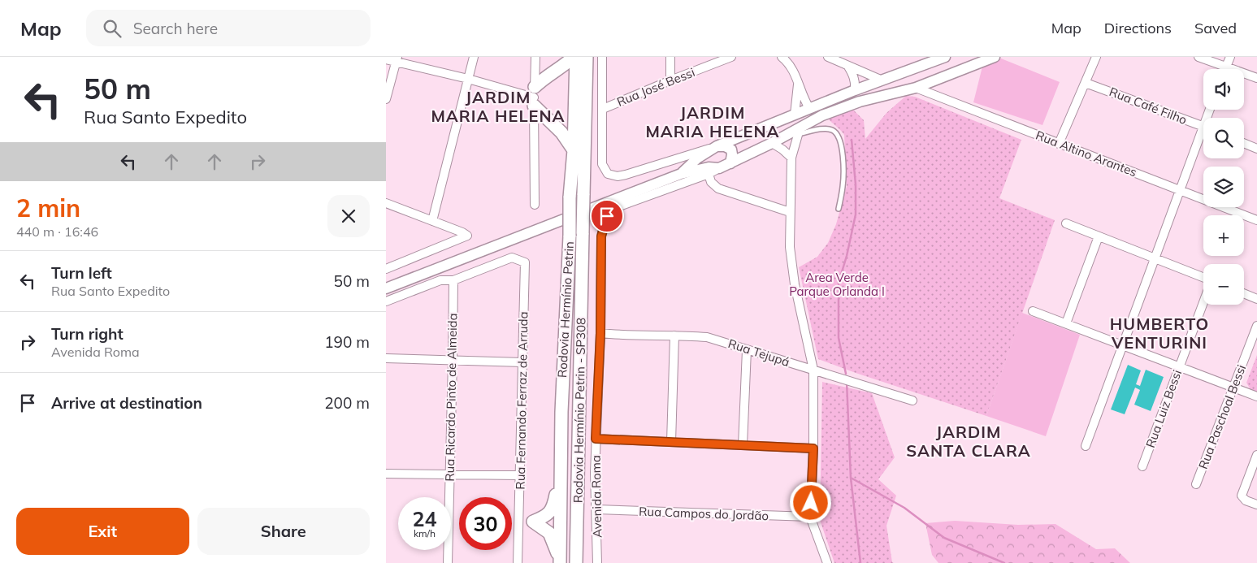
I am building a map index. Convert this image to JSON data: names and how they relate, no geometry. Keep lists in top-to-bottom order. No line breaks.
{"streets":{"main road":["Rodovia Hermínio Petrin","Rodovia Hermínio Petrin - SP308"],"street":["Rua José Bessi","Rua Café Filho","Rua Altino Arantes","Rua Tejupá","Rua Ricardo Pinto de Almeida","Rua Fernando Ferraz de Arruda","Rua Luiz Bessi","Rua Paschoal Bessi","Avenida Roma","Rua Campos do Jordão"]},"crossings":[["Rodovia Hermínio Petrin","Rodovia Hermínio Petrin - SP308"],["Rua Tejupá","Avenida Roma"],["Rua Ricardo Pinto de Almeida","Rua Fernando Ferraz de Arruda"],["Avenida Roma","Rua Campos do Jordão"]],"districts":["JARDIM MARIA HELENA","JARDIM MARIA HELENA","HUMBERTO VENTURINI","JARDIM SANTA CLARA"],"parks":["Area Verde Parque Orlanda I"],"page":{"header":"Map","search":"Search here","nav":["Map","Directions","Saved"],"turn":["50 m","Rua Santo Expedito"],"map_buttons":["+","−"],"heading":["2 min","440 m · 16:46"],"list":[{"name":"Turn left","note":"Rua Santo Expedito","value":"50 m"},{"name":"Turn right","note":"Avenida Roma","value":"190 m"},{"name":"Arrive at destination","value":"200 m"}],"speed":"24 km/h","limit":"30","buttons":["Exit","Share"]}}
